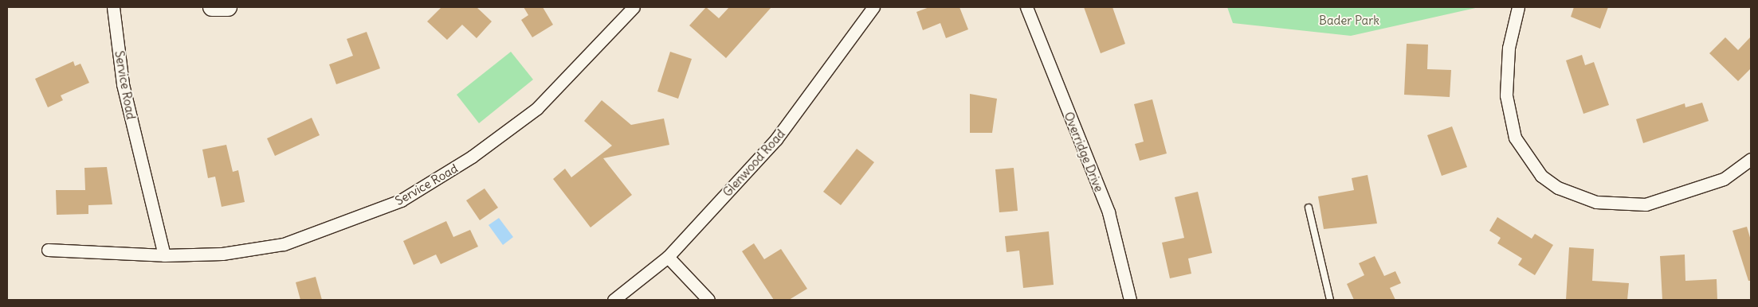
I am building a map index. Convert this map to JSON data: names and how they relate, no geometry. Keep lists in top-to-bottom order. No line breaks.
{"streets":{"street":["Service Road","Overridge Drive","Glenwood Road"]},"parks":["Bader Park"]}
